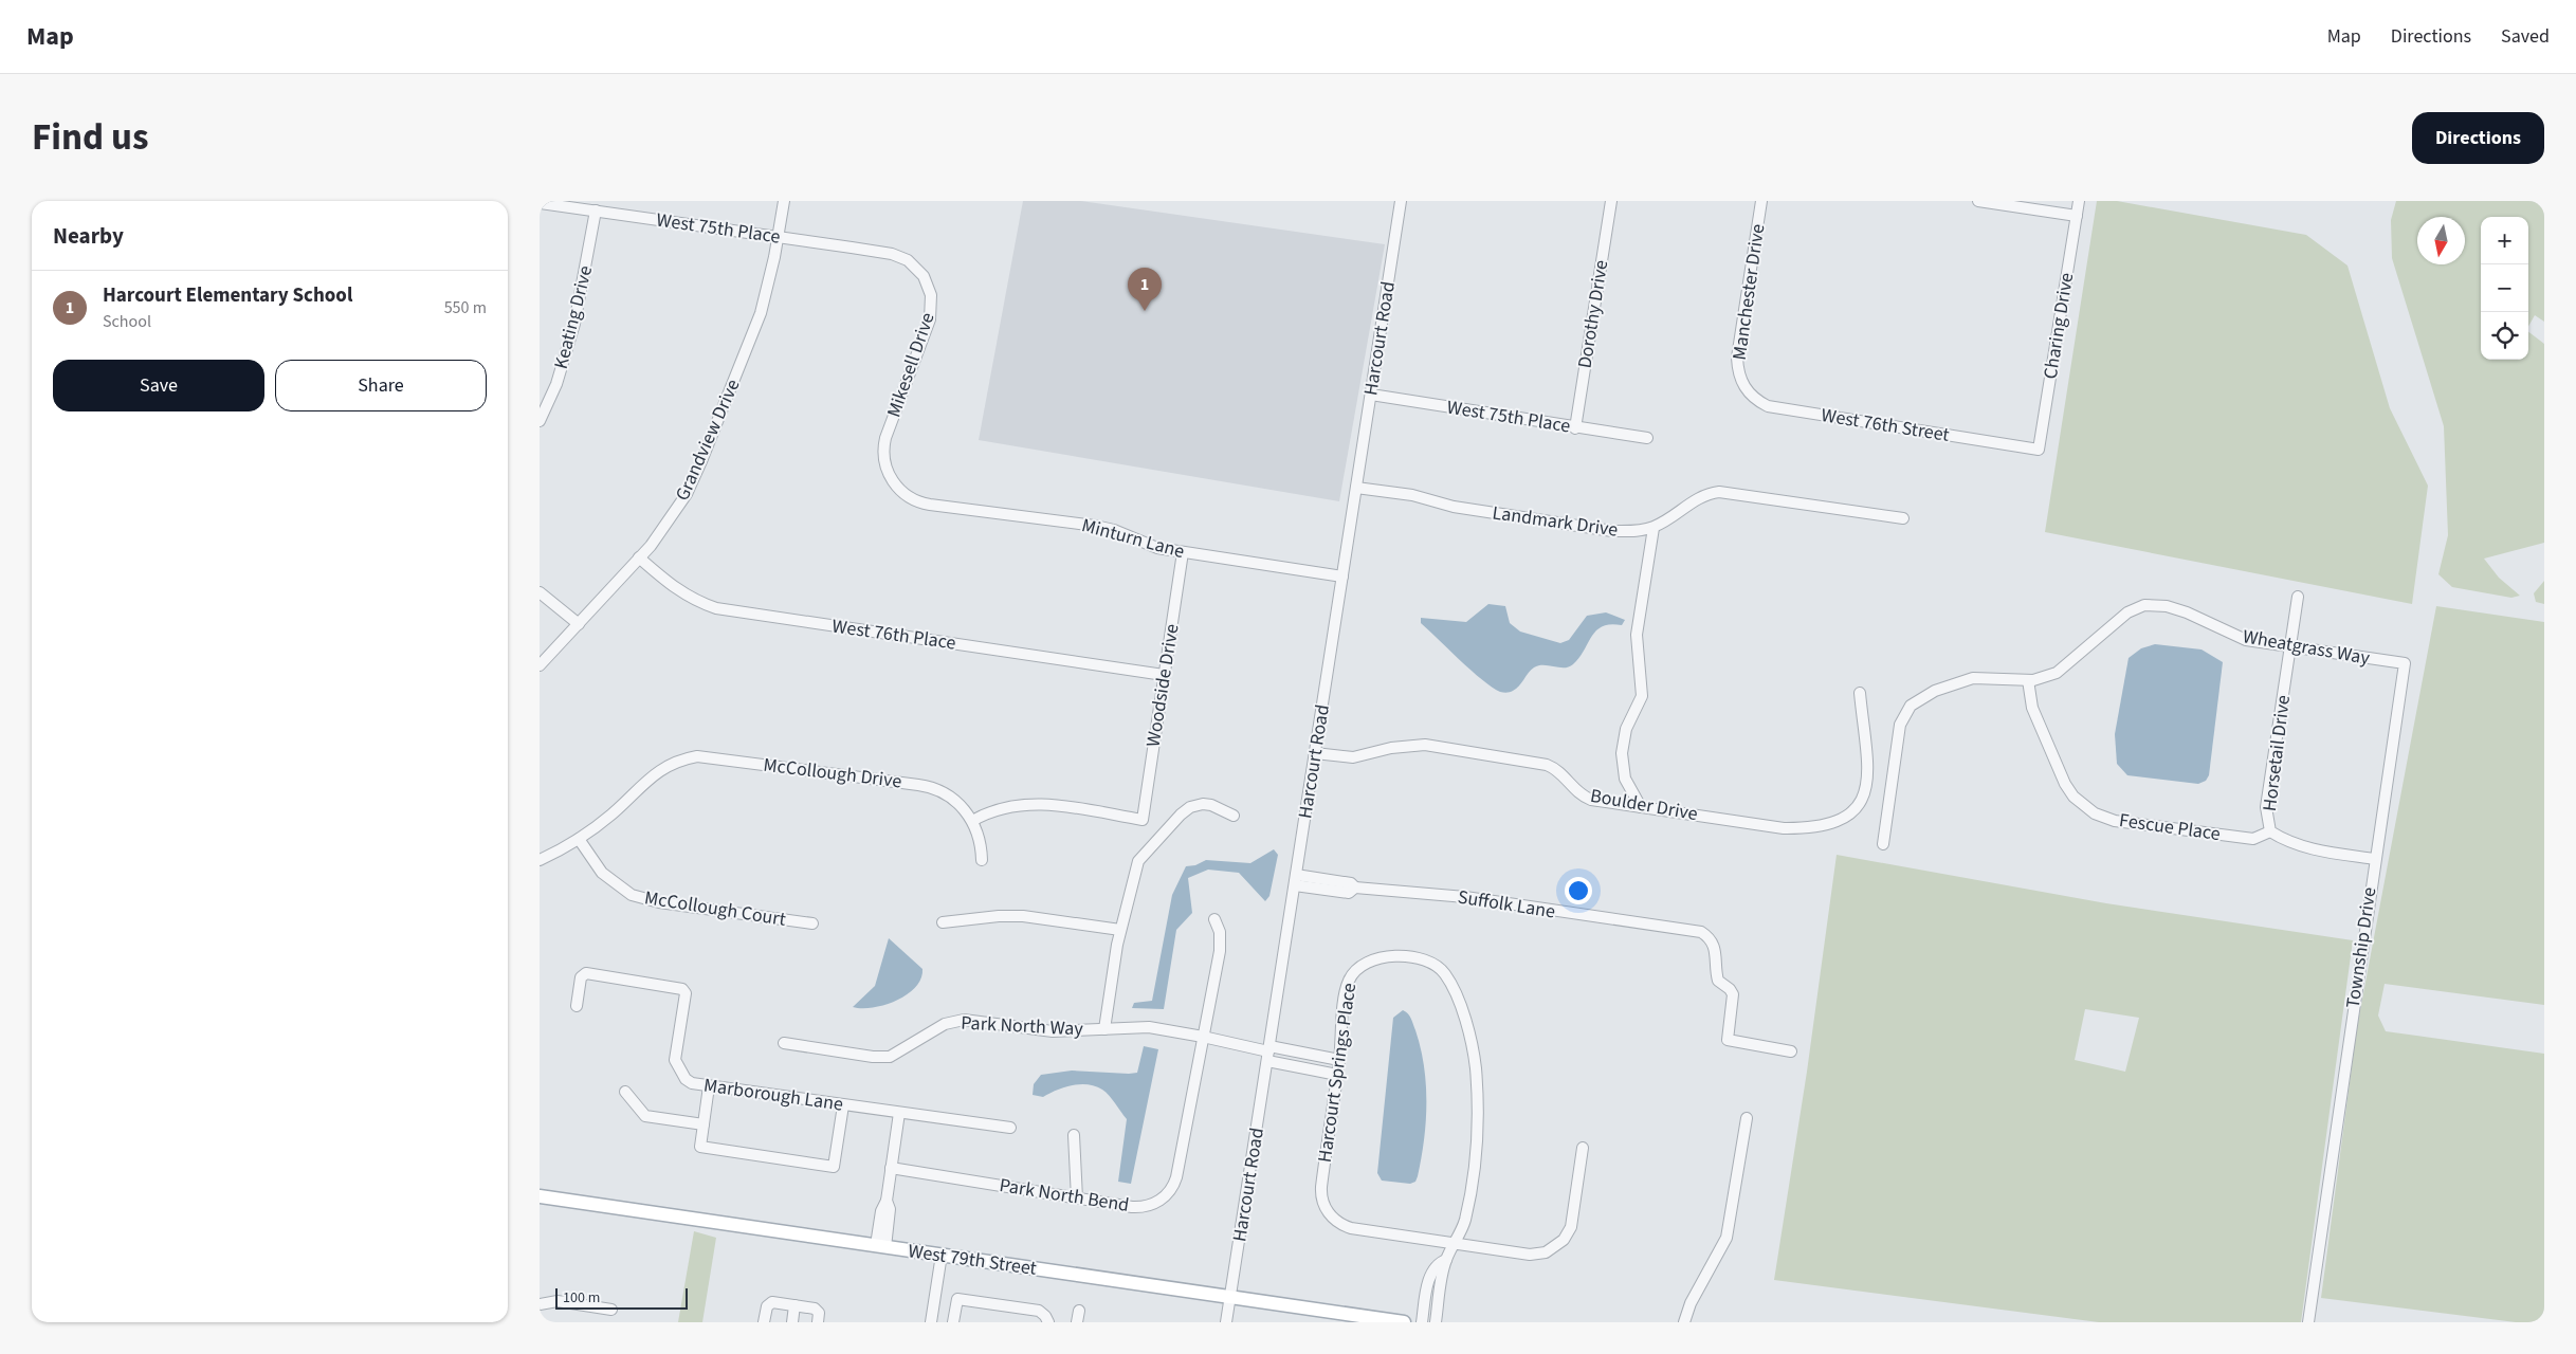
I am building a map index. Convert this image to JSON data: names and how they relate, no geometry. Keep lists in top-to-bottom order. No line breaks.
{"streets":{"main road":["West 79th Street"],"street":["West 75th Place","Manchester Drive","Dorothy Drive","Keating Drive","Charing Drive","Harcourt Road","Mikesell Drive","West 76th Street","Grandview Drive","Landmark Drive","Minturn Lane","West 76th Place","Wheatgrass Way","Woodside Drive","Horsetail Drive","McCollough Drive","Boulder Drive","Fescue Place","Suffolk Lane","McCollough Court","Township Drive","Park North Way","Harcourt Springs Place","Marborough Lane","Park North Bend"]},"crossings":[["West 75th Place","Dorothy Drive"],["West 75th Place","Keating Drive"],["West 75th Place","Harcourt Road"],["West 75th Place","Mikesell Drive"],["West 75th Place","Grandview Drive"],["Manchester Drive","West 76th Street"],["Charing Drive","West 76th Street"],["Harcourt Road","Landmark Drive"],["Harcourt Road","Minturn Lane"],["Harcourt Road","Boulder Drive"],["Harcourt Road","Suffolk Lane"],["Harcourt Road","Park North Way"],["Harcourt Road","West 79th Street"],["Mikesell Drive","Minturn Lane"],["Grandview Drive","West 76th Place"],["Minturn Lane","Woodside Drive"],["West 76th Place","Woodside Drive"],["Wheatgrass Way","Horsetail Drive"],["Wheatgrass Way","Fescue Place"],["Wheatgrass Way","Township Drive"],["Woodside Drive","McCollough Drive"],["Horsetail Drive","Fescue Place"],["Horsetail Drive","Township Drive"],["McCollough Drive","McCollough Court"],["Park North Way","Park North Bend"]],"scale_bar":"100 m","north":"bottom","page":{"header":"Map","nav":["Map","Directions","Saved"],"title":"Find us","buttons":["Directions",["Save","Share"]],"heading":"Nearby","map_buttons":["+","−"],"pins":"1","list":[{"mark":"1","name":"Harcourt Elementary School","note":"School","value":"550 m"}],"scale":"100 m"}}
